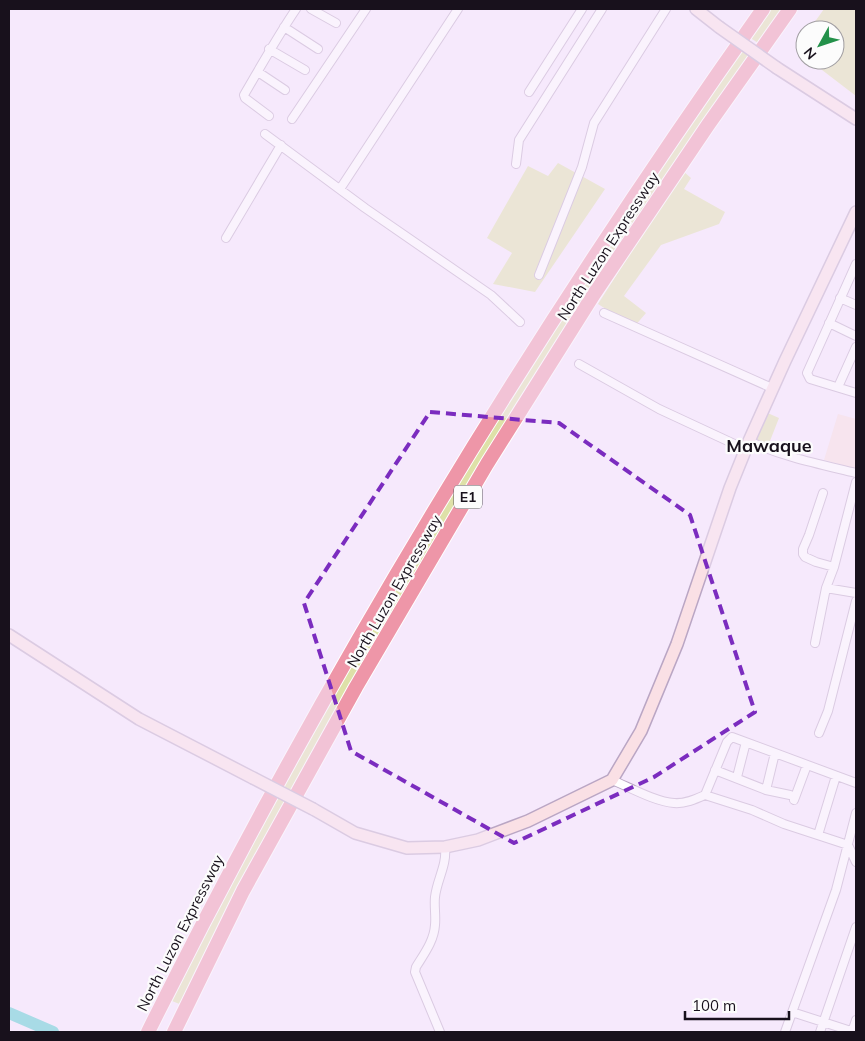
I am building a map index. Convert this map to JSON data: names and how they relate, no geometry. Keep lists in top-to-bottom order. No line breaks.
{"streets":{"highway":["North Luzon Expressway","E1"]},"districts":["Mawaque"],"scale_bar":"100 m","north":"bottom left"}
